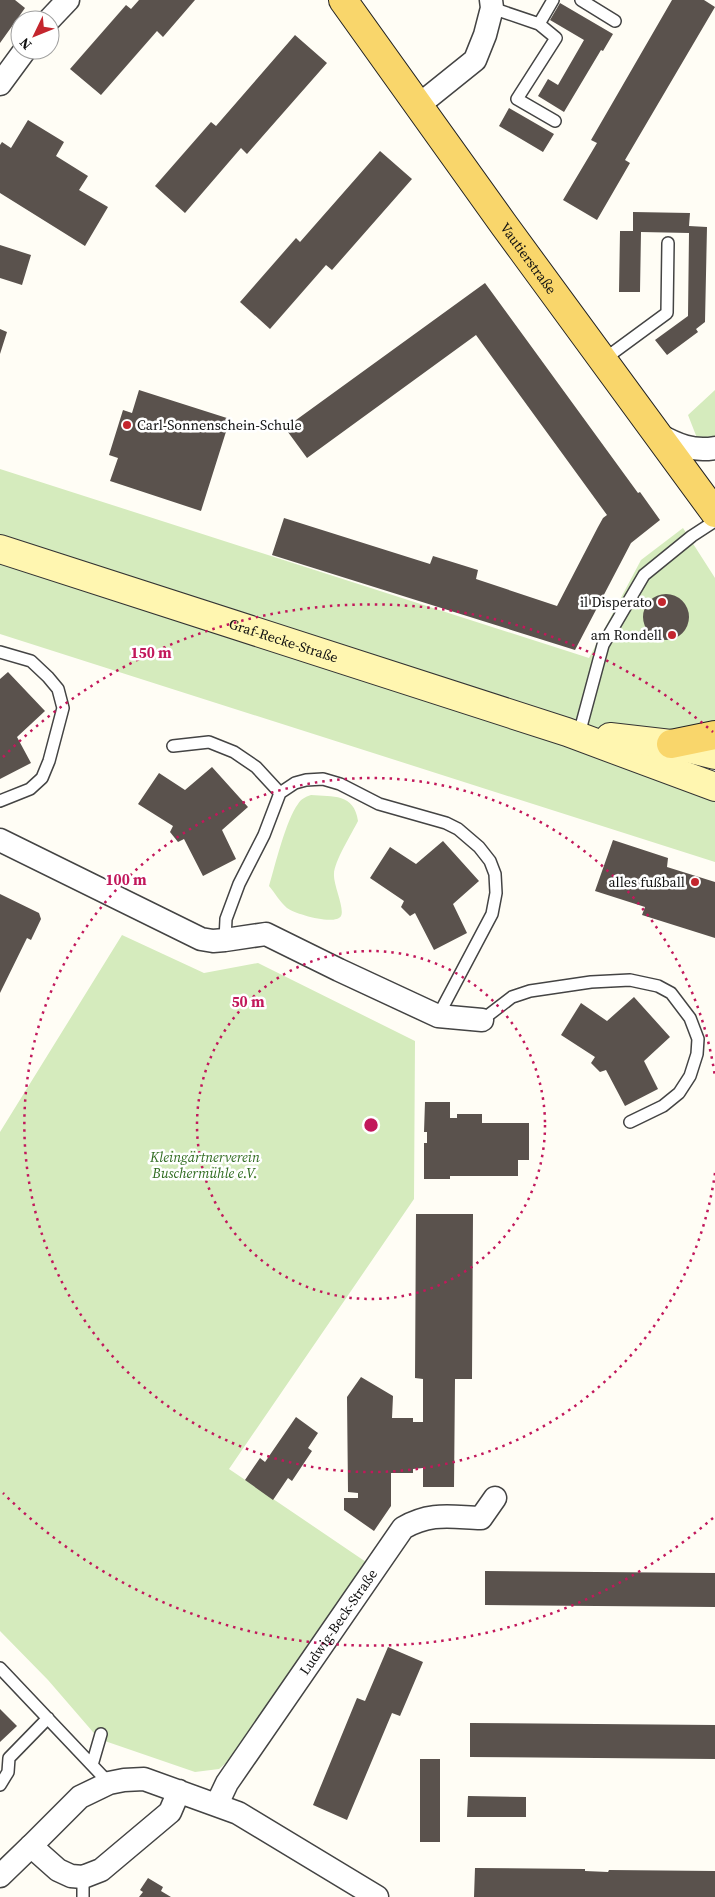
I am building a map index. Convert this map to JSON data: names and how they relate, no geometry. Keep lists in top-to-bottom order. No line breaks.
{"streets":{"main road":["Vautierstraße"],"street":["Graf-Recke-Straße","Ludwig-Beck-Straße"]},"parks":["Kleingärtnerverein Buschermühle e.V."],"places":["Carl-Sonnenschein-Schule","il Disperato","am Rondell","alles fußball"],"north":"bottom left","rings":["150 m","100 m","50 m"]}
